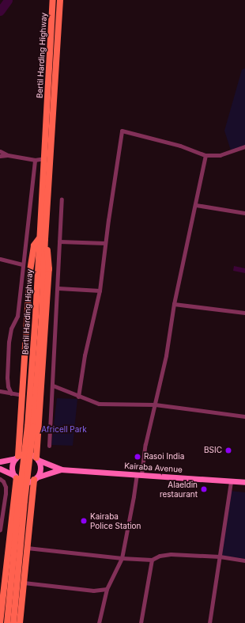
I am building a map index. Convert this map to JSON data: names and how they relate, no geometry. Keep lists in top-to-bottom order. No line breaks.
{"streets":{"main road":["Bertil Harding Highway"],"street":["Kairaba Avenue"]},"parks":["Africell Park"],"places":["BSIC","Rasoi India","Alaeldin restaurant","Kairaba Police Station"]}
